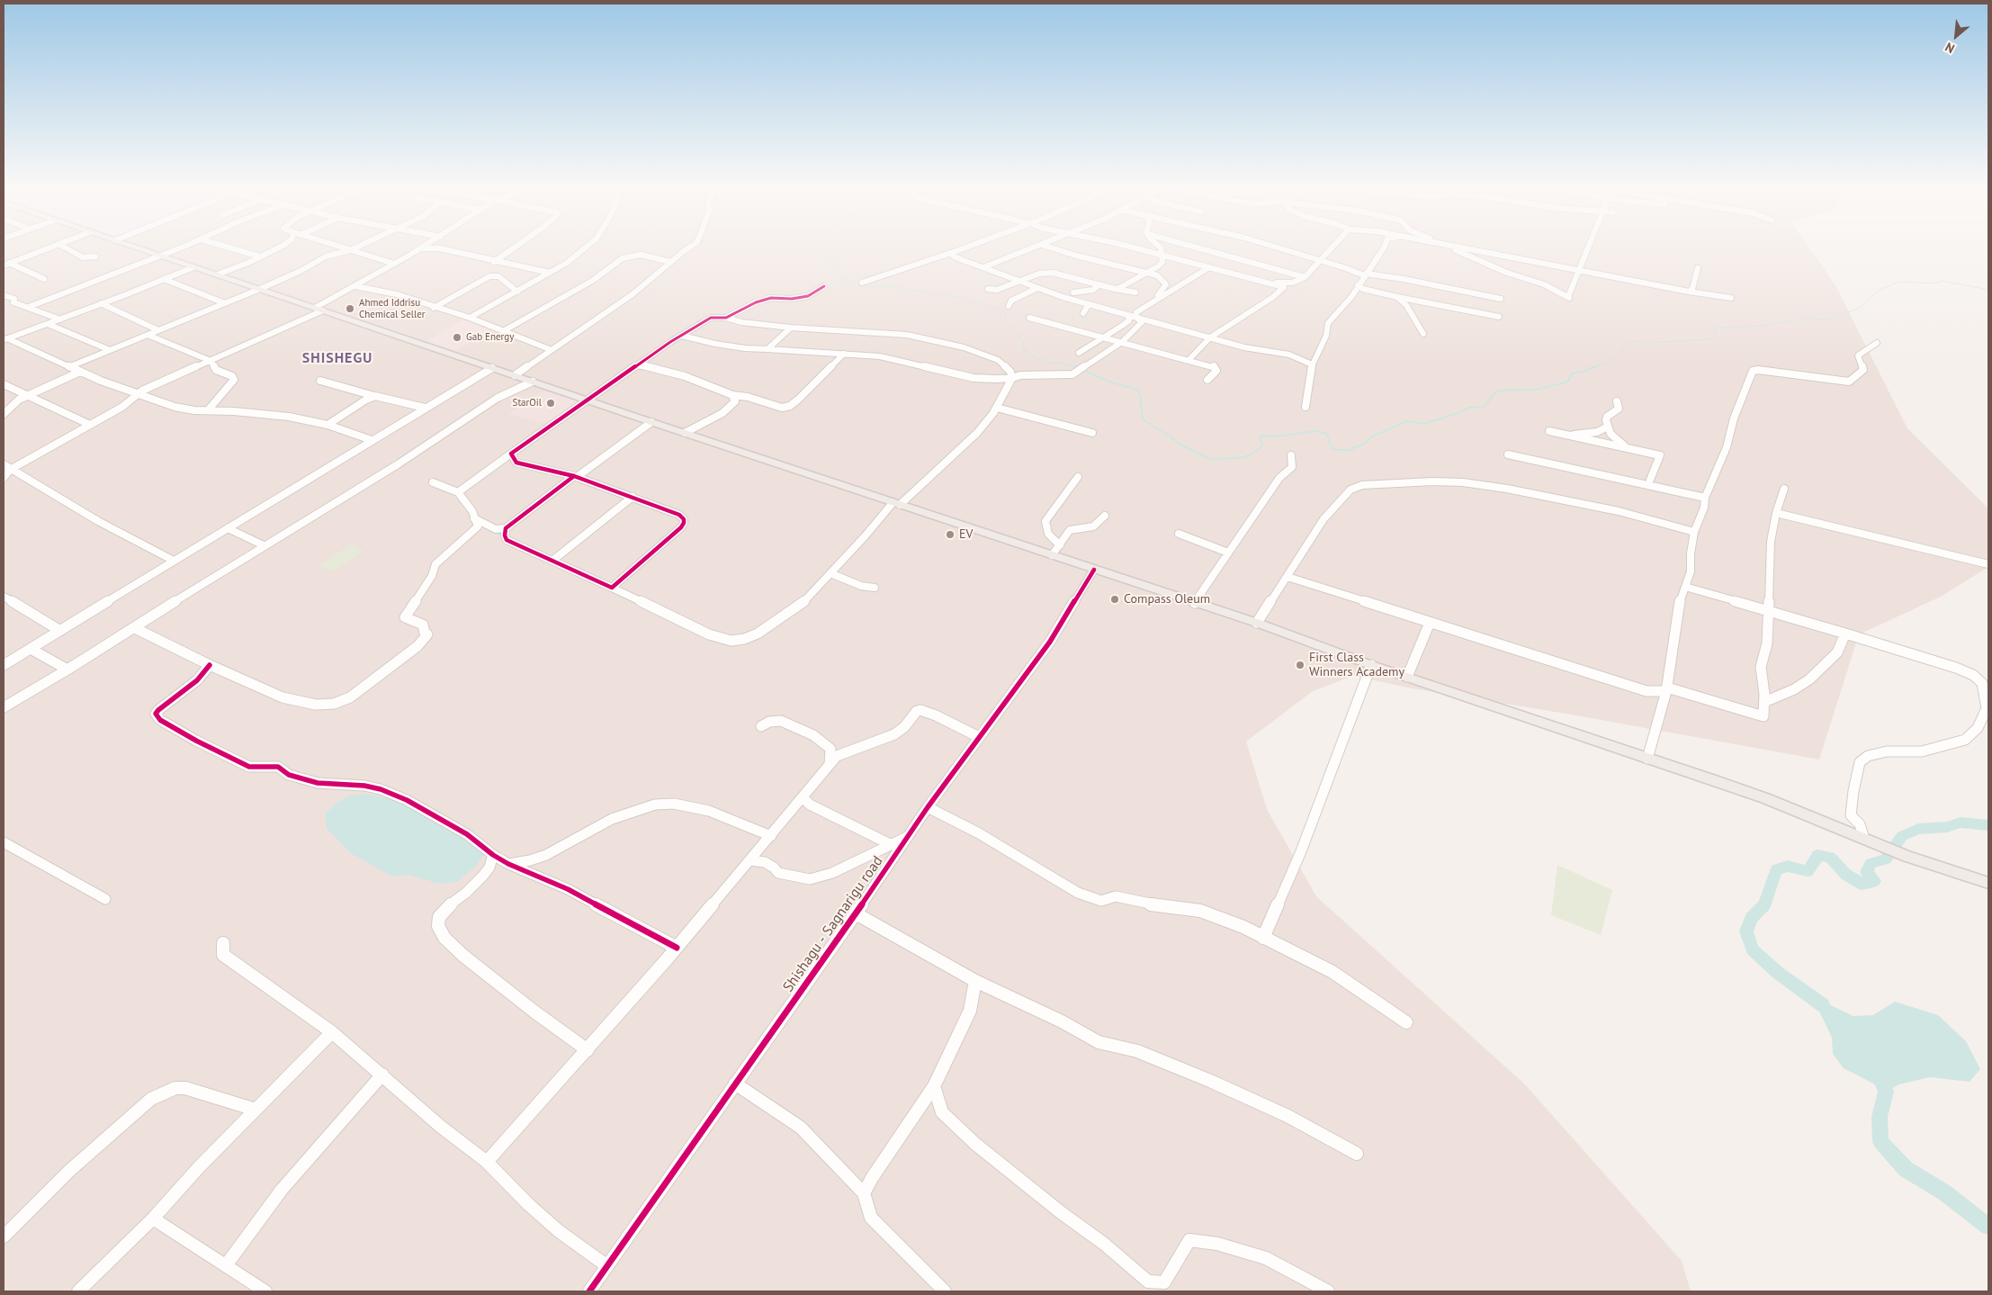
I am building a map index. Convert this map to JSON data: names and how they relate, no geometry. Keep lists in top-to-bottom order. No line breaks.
{"streets":{"street":["Shishagu - Sagnarigu road"]},"districts":["SHISHEGU"],"places":["Ahmed Iddrisu Chemical Seller","Gab Energy","StarOil","EV","Compass Oleum","First Class Winners Academy"],"north":"bottom left"}
